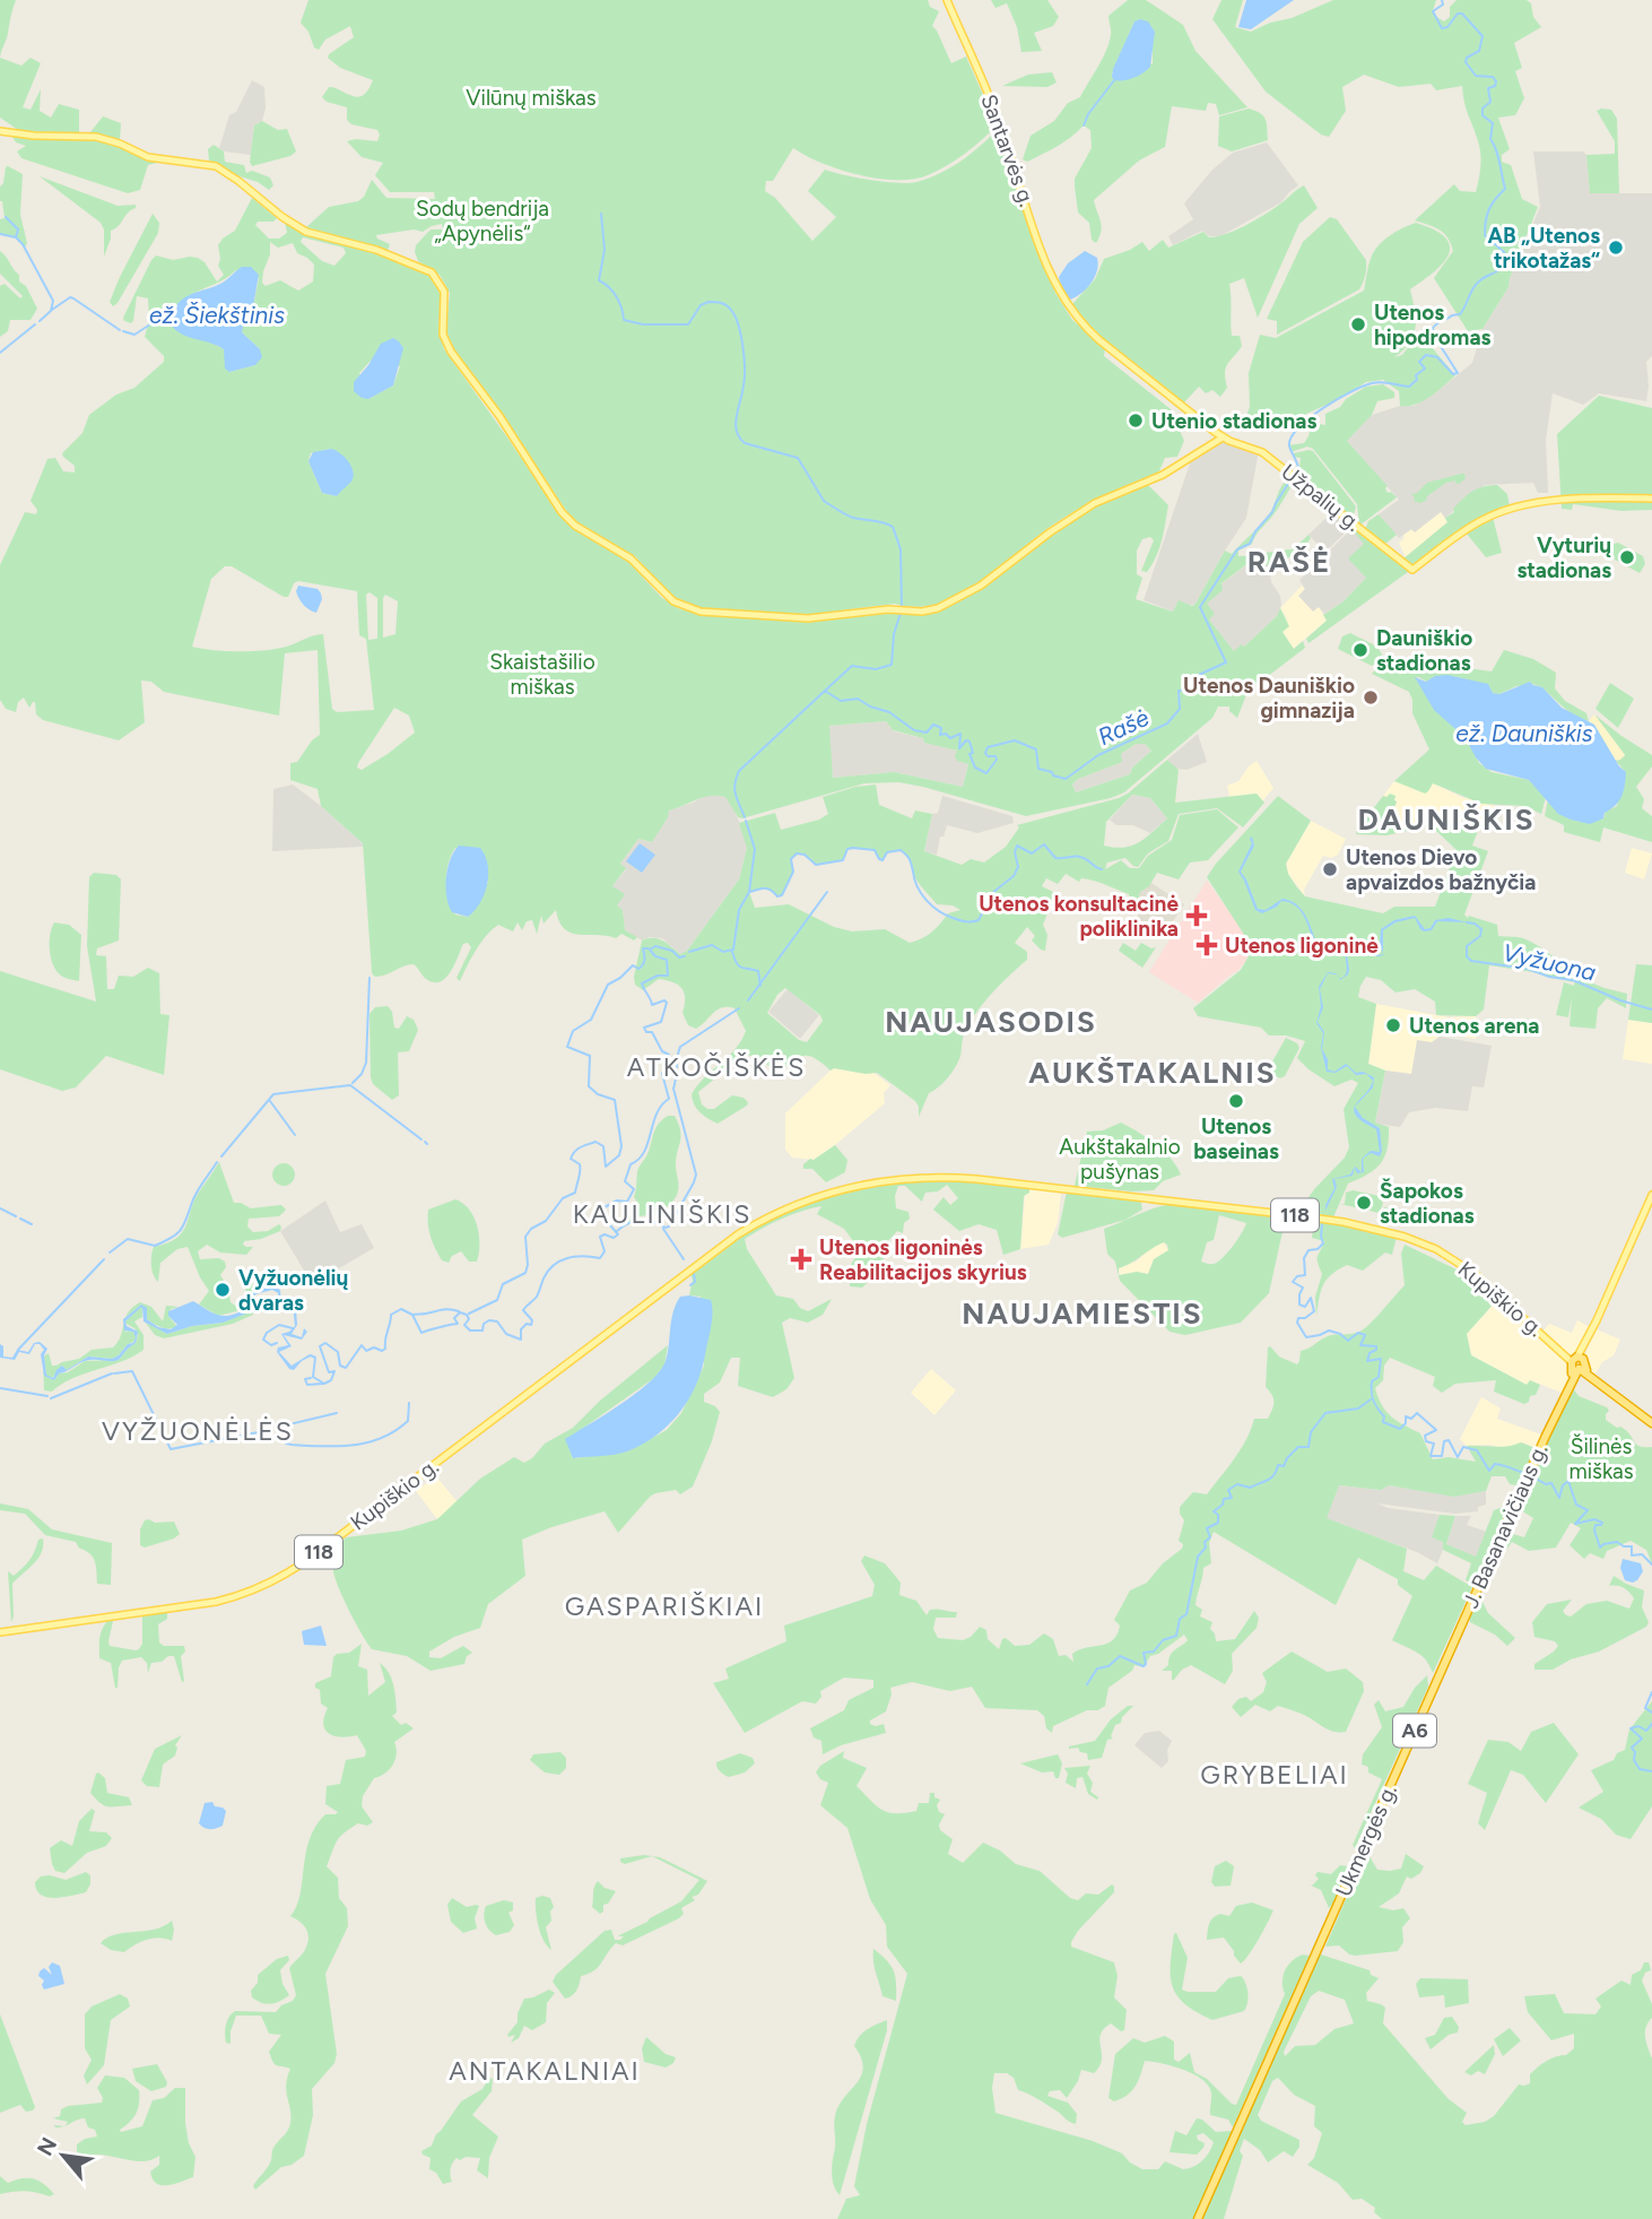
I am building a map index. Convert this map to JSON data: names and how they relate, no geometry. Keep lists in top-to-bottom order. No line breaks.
{"streets":{"highway":["J. Basanavičiaus g.","A6","Ukmergės g."],"main road":["Santarvės g.","Užpalių g.","118","Kupiškio g."]},"crossings":[["Santarvės g.","Užpalių g."],["Kupiškio g.","J. Basanavičiaus g."],["J. Basanavičiaus g.","Ukmergės g."]],"districts":["RAŠĖ","DAUNIŠKIS","NAUJASODIS","ATKOČIŠKĖS","AUKŠTAKALNIS","KAULINIŠKIS","NAUJAMIESTIS","VYŽUONĖLĖS","GASPARIŠKIAI","GRYBELIAI","ANTAKALNIAI"],"water":["ež. Šiekštinis","Rašė","ež. Dauniškis","Vyžuona"],"parks":["Vilūnų miškas","Sodų bendrija „Apynėlis“","Skaistašilio miškas","Aukštakalnio pušynas","Šilinės miškas"],"places":{"other":["AB „Utenos trikotažas“","Utenos hipodromas","Utenio stadionas","Vyturių stadionas","Dauniškio stadionas","Utenos Dauniškio gimnazija","Utenos Dievo apvaizdos bažnyčia","Utenos arena","Utenos baseinas","Šapokos stadionas","Vyžuonėlių dvaras"],"health":["Utenos konsultacinė poliklinika","Utenos ligoninė","Utenos ligoninės Reabilitacijos skyrius"]},"north":"top left"}
